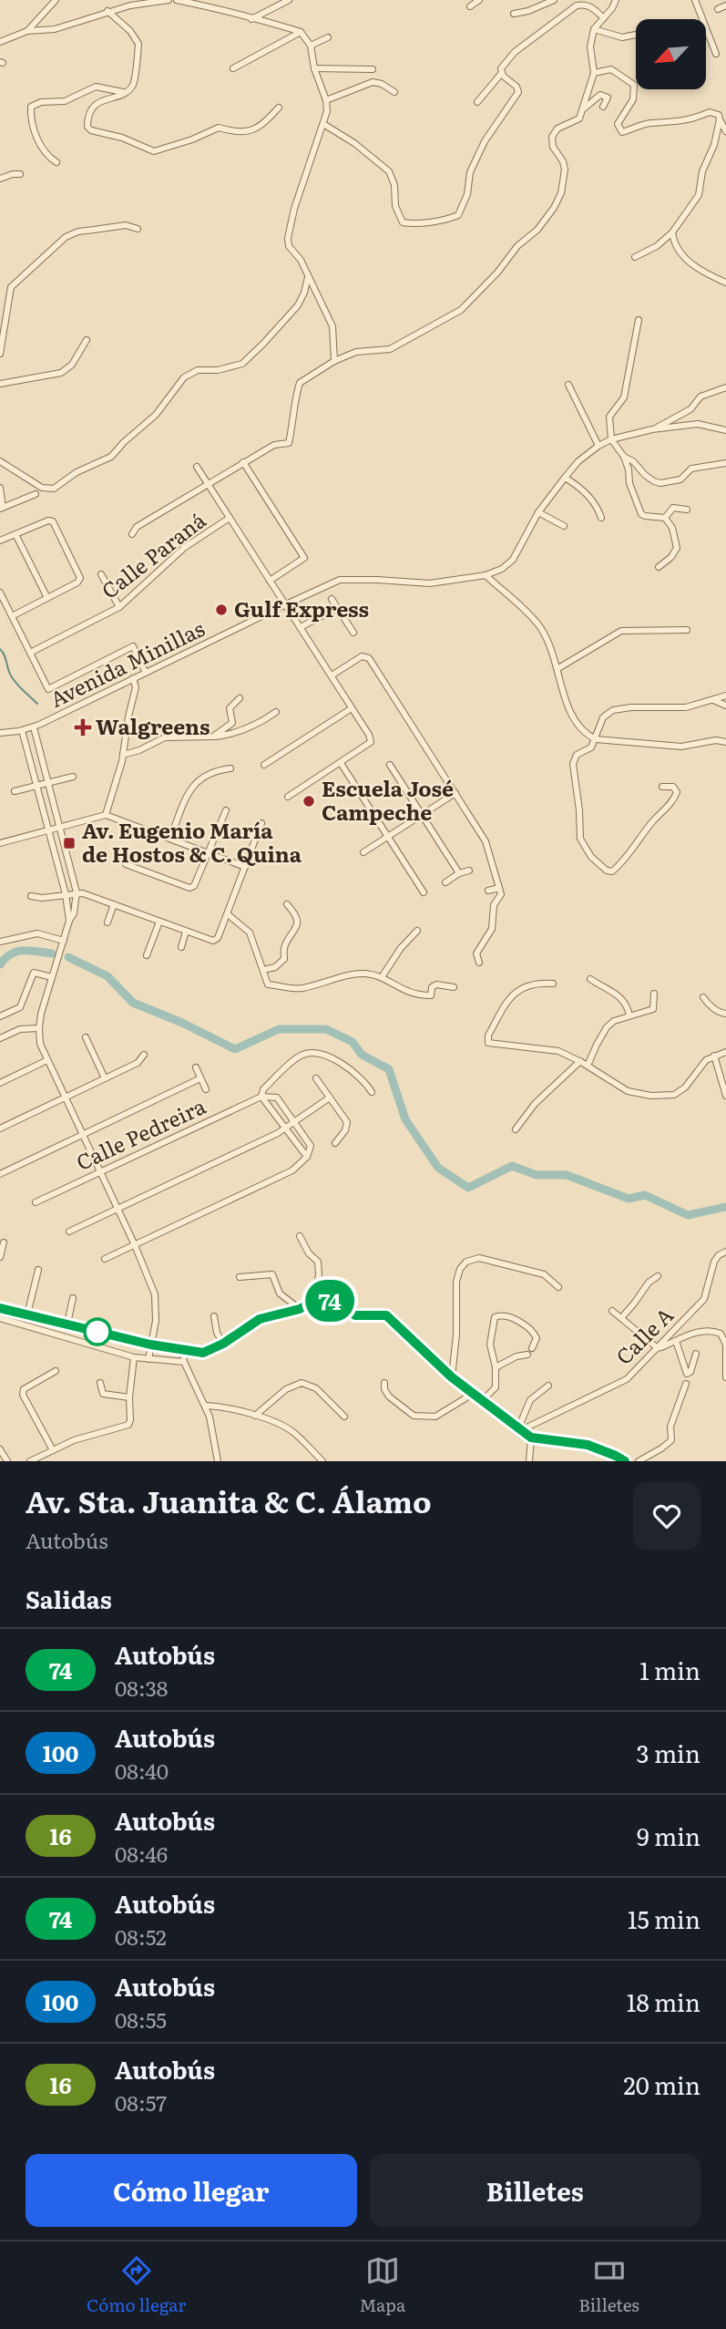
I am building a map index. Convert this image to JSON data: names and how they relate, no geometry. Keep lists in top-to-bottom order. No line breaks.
{"streets":{"street":["Calle Paraná","Avenida Minillas","Calle Pedreira","Calle A"]},"places":{"other":["Gulf Express","Escuela José Campeche"],"health":["Walgreens"],"transit":["Av. Eugenio María de Hostos & C. Quina"]},"lines":["bus line 74"],"north":"bottom left","page":{"on_map":"74","heading":[["Av. Sta. Juanita & C. Álamo","Autobús"],"Salidas"],"list":[{"mark":"74","name":"Autobús","note":"08:38","value":"1 min"},{"mark":"100","name":"Autobús","note":"08:40","value":"3 min"},{"mark":"16","name":"Autobús","note":"08:46","value":"9 min"},{"mark":"74","name":"Autobús","note":"08:52","value":"15 min"},{"mark":"100","name":"Autobús","note":"08:55","value":"18 min"},{"mark":"16","name":"Autobús","note":"08:57","value":"20 min"}],"buttons":["Cómo llegar","Billetes"],"tabs":["Cómo llegar","Mapa","Billetes"]}}
